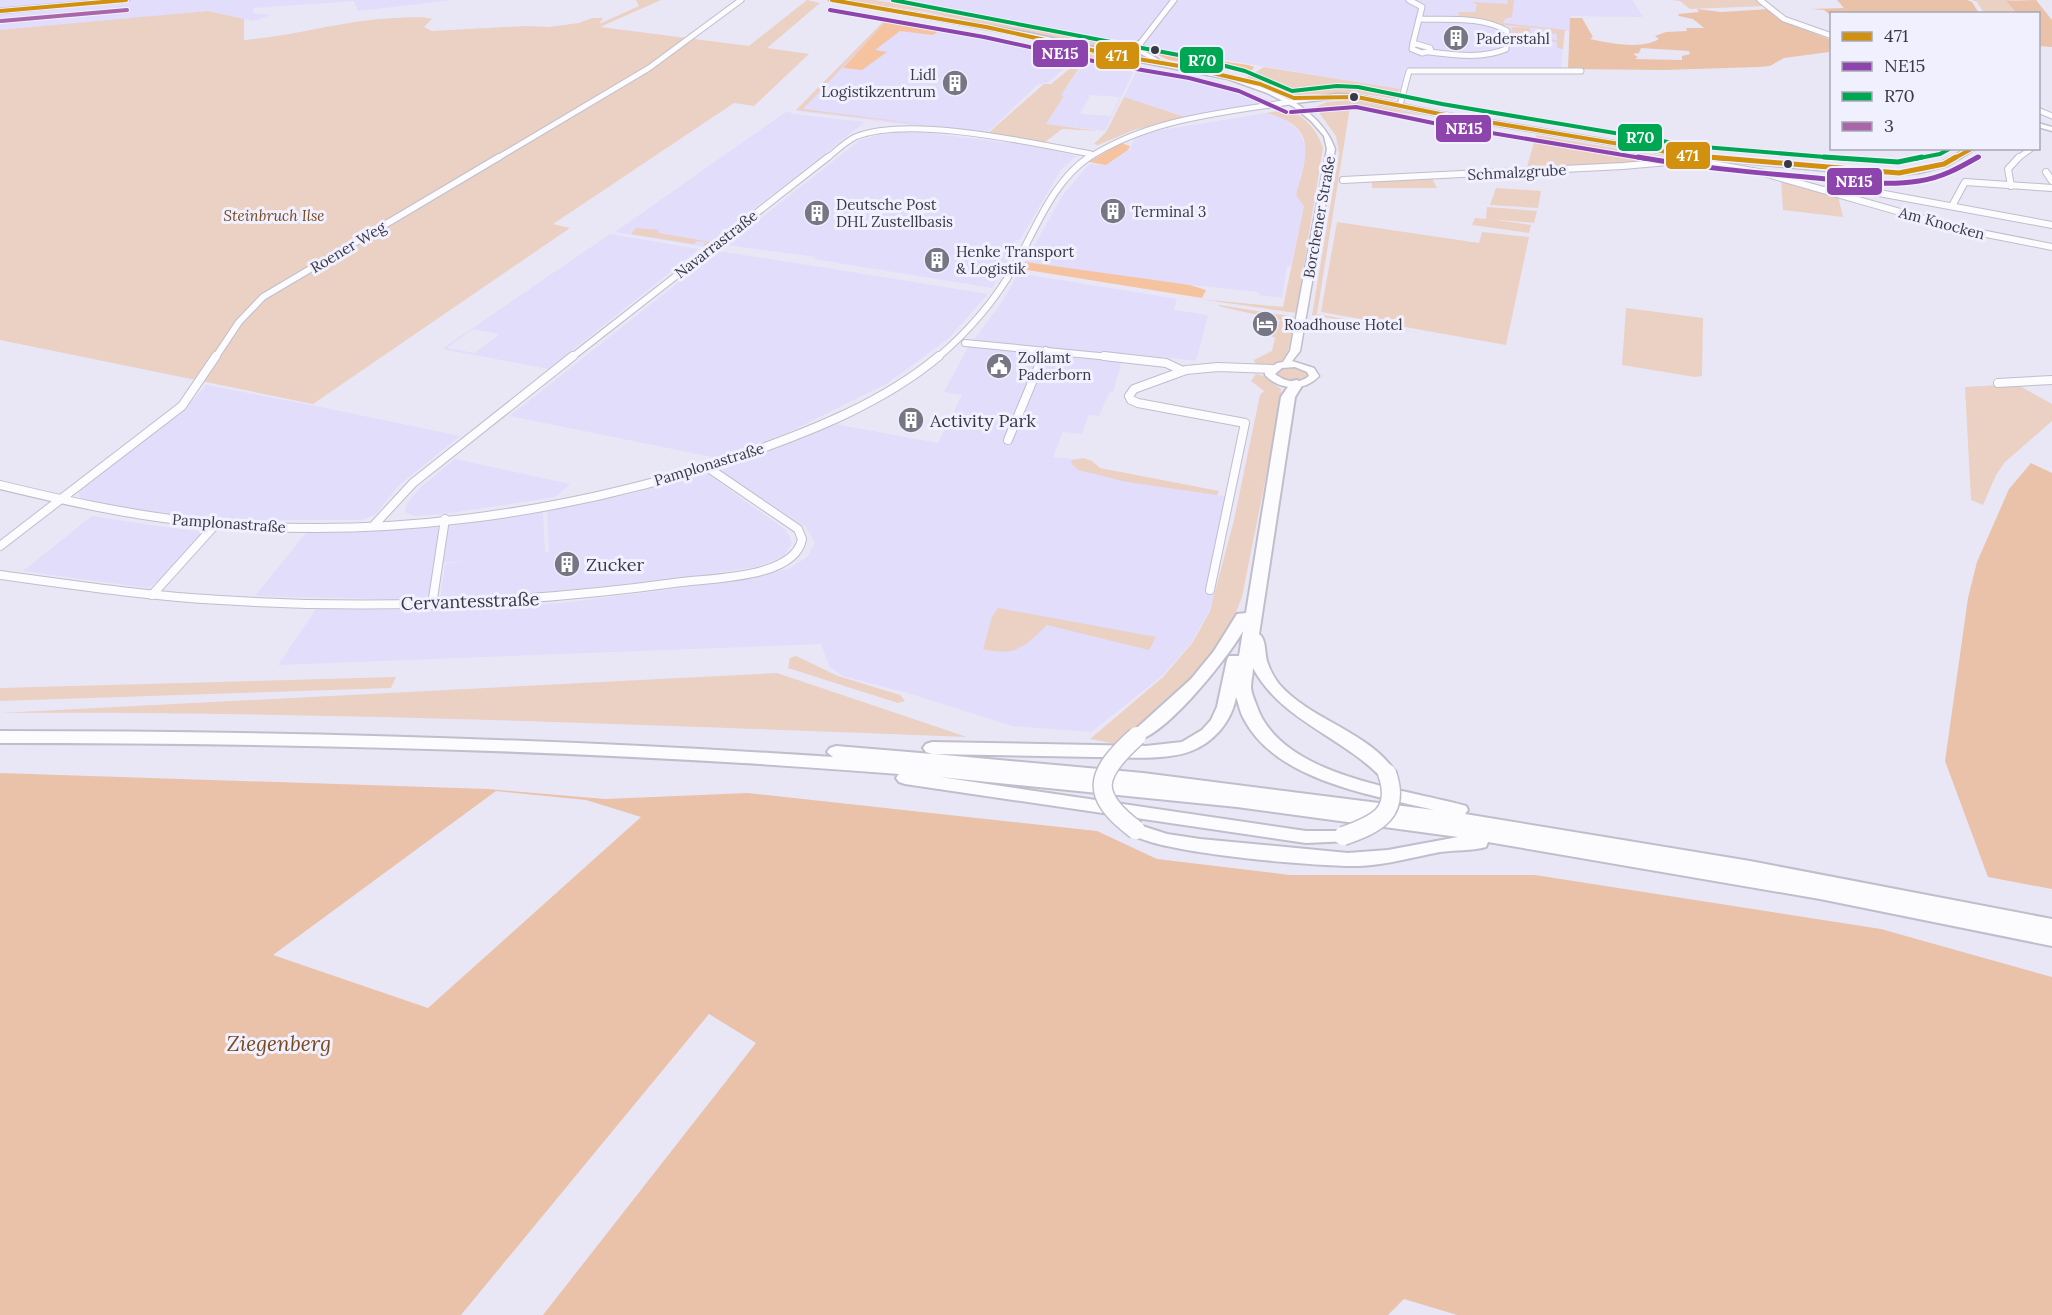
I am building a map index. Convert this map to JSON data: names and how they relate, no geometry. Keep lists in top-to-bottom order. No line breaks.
{"streets":{"main road":["Borchener Straße"],"street":["Schmalzgrube","Am Knocken","Navarrastraße","Roener Weg","Pamplonastraße","Cervantesstraße"]},"crossings":[["Schmalzgrube","Am Knocken"],["Borchener Straße","Pamplonastraße"],["Navarrastraße","Pamplonastraße"],["Roener Weg","Pamplonastraße"],["Pamplonastraße","Cervantesstraße"]],"parks":["Steinbruch Ilse","Ziegenberg"],"places":{"building":["Paderstahl","Lidl Logistikzentrum","Terminal 3","Deutsche Post DHL Zustellbasis","Henke Transport & Logistik","Activity Park","Zucker"],"hotel":["Roadhouse Hotel"],"public building":["Zollamt Paderborn"]},"lines":["transit line 471","transit line R70","transit line NE15","transit line 3"],"legend":["471","NE15","R70","3"]}
